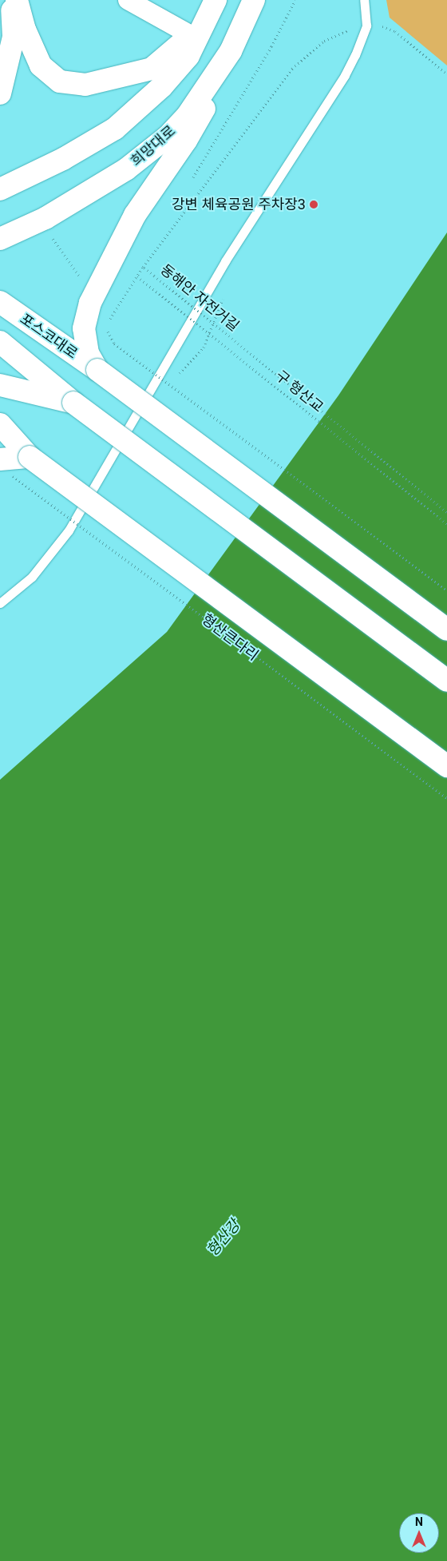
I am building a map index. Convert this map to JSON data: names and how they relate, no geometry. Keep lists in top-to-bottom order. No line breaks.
{"streets":{"main road":["희망대로","포스코대로","형산큰다리"],"path":["동해안 자전거길","구 형산교"]},"water":["형산강"],"places":["강변 체육공원 주차장3"],"north":"top"}
